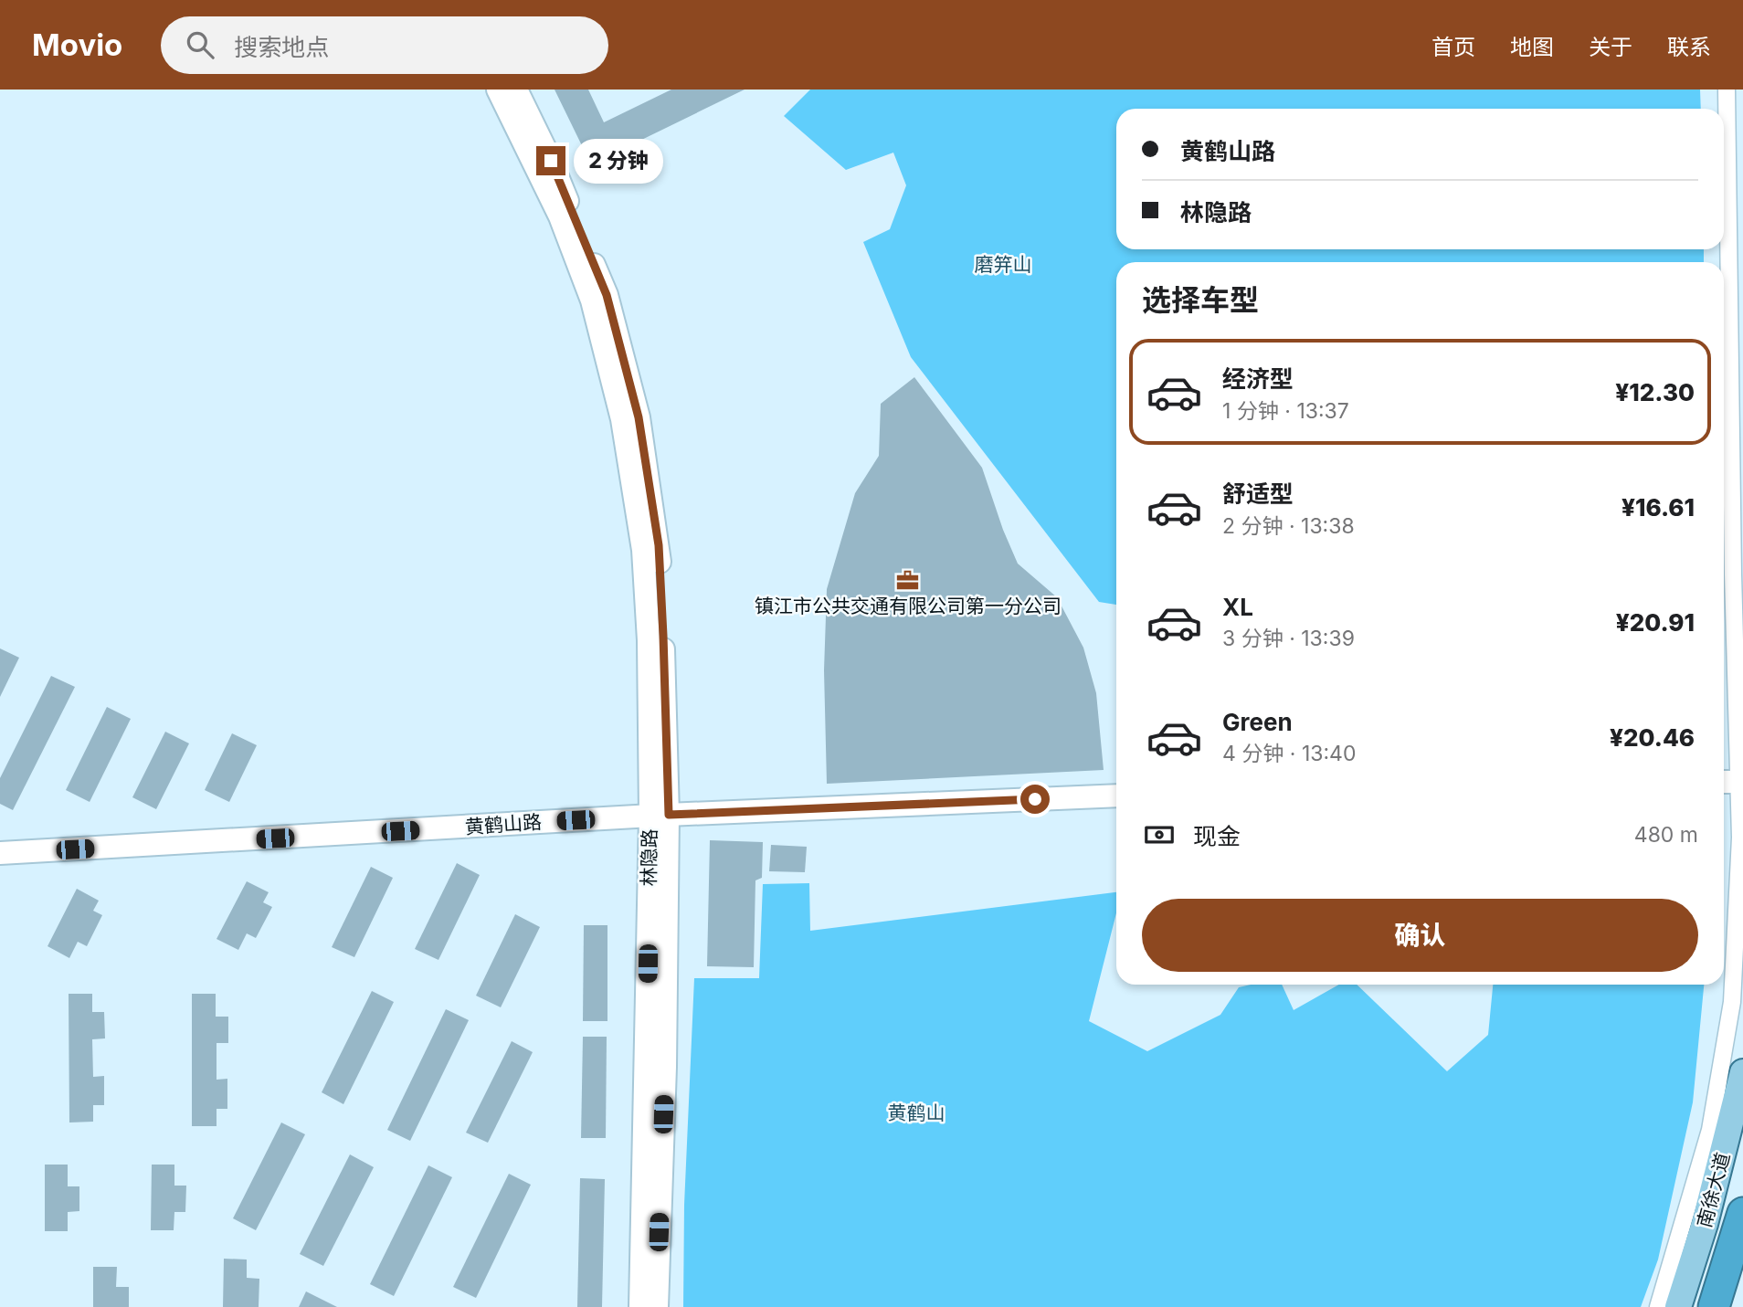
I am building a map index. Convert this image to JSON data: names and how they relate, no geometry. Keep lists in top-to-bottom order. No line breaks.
{"streets":{"main road":["南徐大道"],"street":["黄鹤山路","林隐路"]},"crossings":[["黄鹤山路","林隐路"]],"parks":["磨笄山","黄鹤山"],"places":{"office":["镇江市公共交通有限公司第一分公司"]},"page":{"header":"Movio","search":"搜索地点","nav":["首页","地图","关于","联系"],"banner":["黄鹤山路","林隐路"],"bubble":"2 分钟","heading":"选择车型","list":[{"name":"经济型","note":"1 分钟 · 13:37","value":"¥12.30"},{"name":"舒适型","note":"2 分钟 · 13:38","value":"¥16.61"},{"name":"XL","note":"3 分钟 · 13:39","value":"¥20.91"},{"name":"Green","note":"4 分钟 · 13:40","value":"¥20.46"}],"pay":["现金","480 m"],"buttons":"确认"}}
